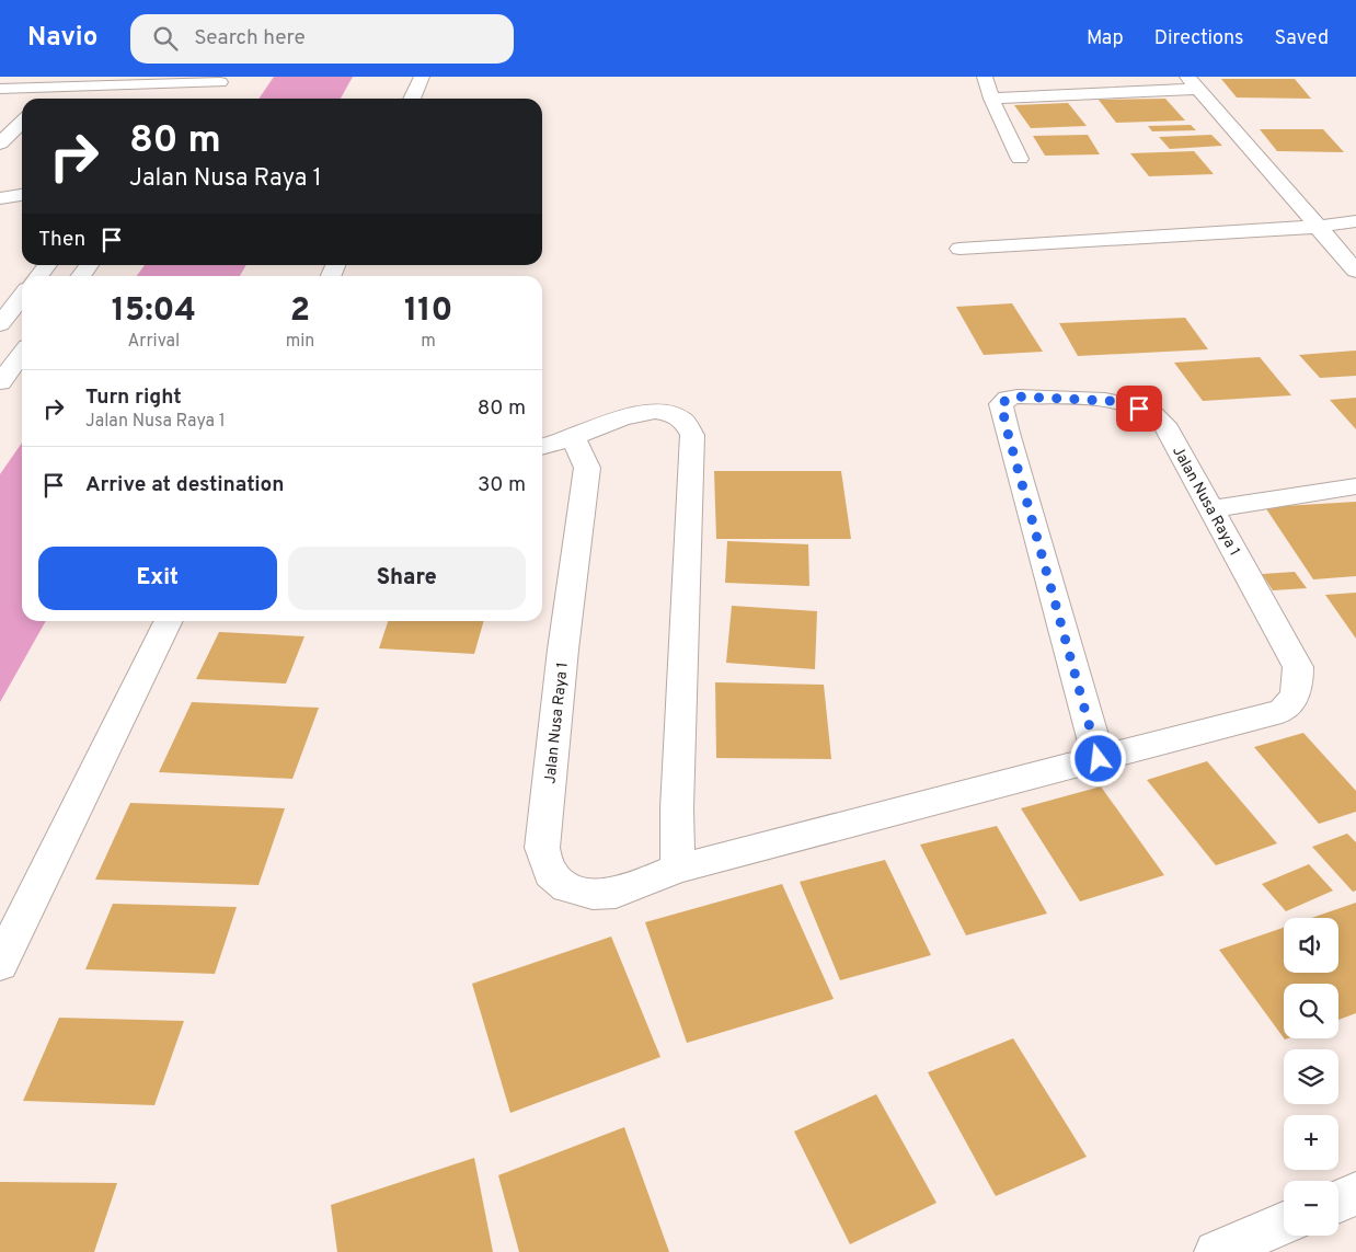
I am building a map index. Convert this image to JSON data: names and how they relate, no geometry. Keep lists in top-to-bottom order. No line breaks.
{"streets":{"street":["Jalan Nusa Raya 1"]},"page":{"header":"Navio","search":"Search here","nav":["Map","Directions","Saved"],"turn":["80 m","Jalan Nusa Raya 1"],"then":"Then","eta":["15:04","Arrival","2","min","110","m"],"list":[{"name":"Turn right","note":"Jalan Nusa Raya 1","value":"80 m"},{"name":"Arrive at destination","value":"30 m"}],"buttons":["Exit","Share"],"map_buttons":["+","−"]}}
